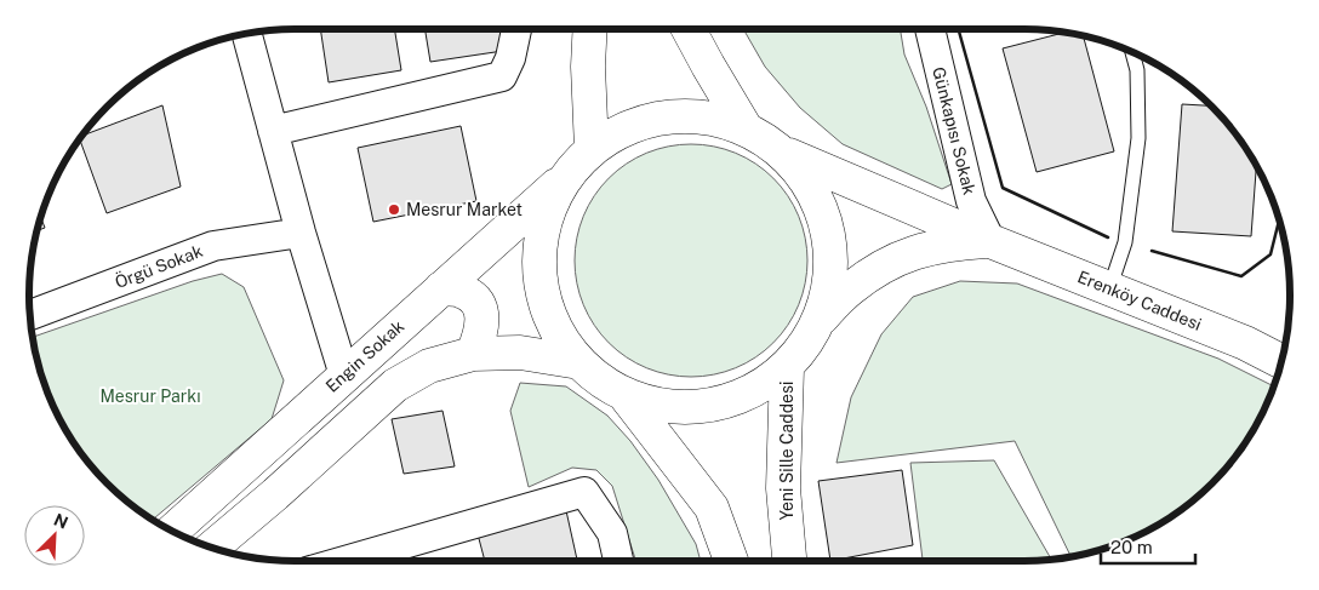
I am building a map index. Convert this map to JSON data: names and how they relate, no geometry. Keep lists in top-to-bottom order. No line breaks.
{"streets":{"main road":["Erenköy Caddesi","Engin Sokak","Yeni Sille Caddesi"],"street":["Günkapısı Sokak","Örgü Sokak"]},"crossings":[["Günkapısı Sokak","Erenköy Caddesi"]],"parks":["Mesrur Parkı"],"places":["Mesrur Market"],"scale_bar":"20 m","north":"top right"}
